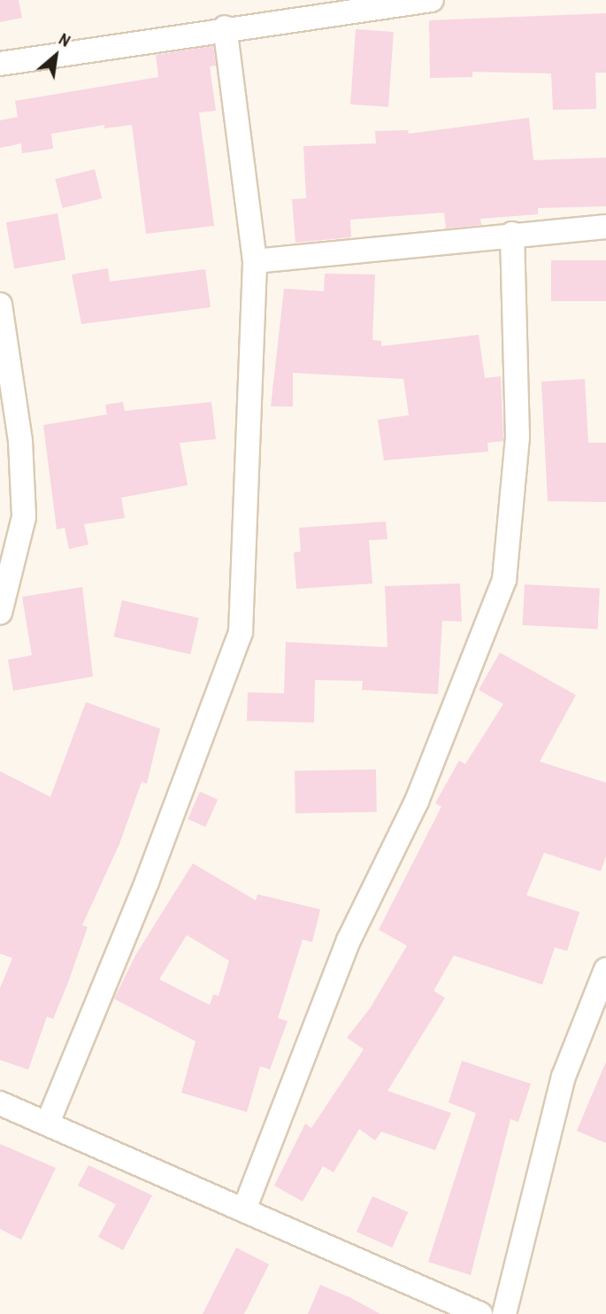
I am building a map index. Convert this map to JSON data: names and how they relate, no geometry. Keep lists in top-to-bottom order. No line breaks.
{"north":"top right"}
